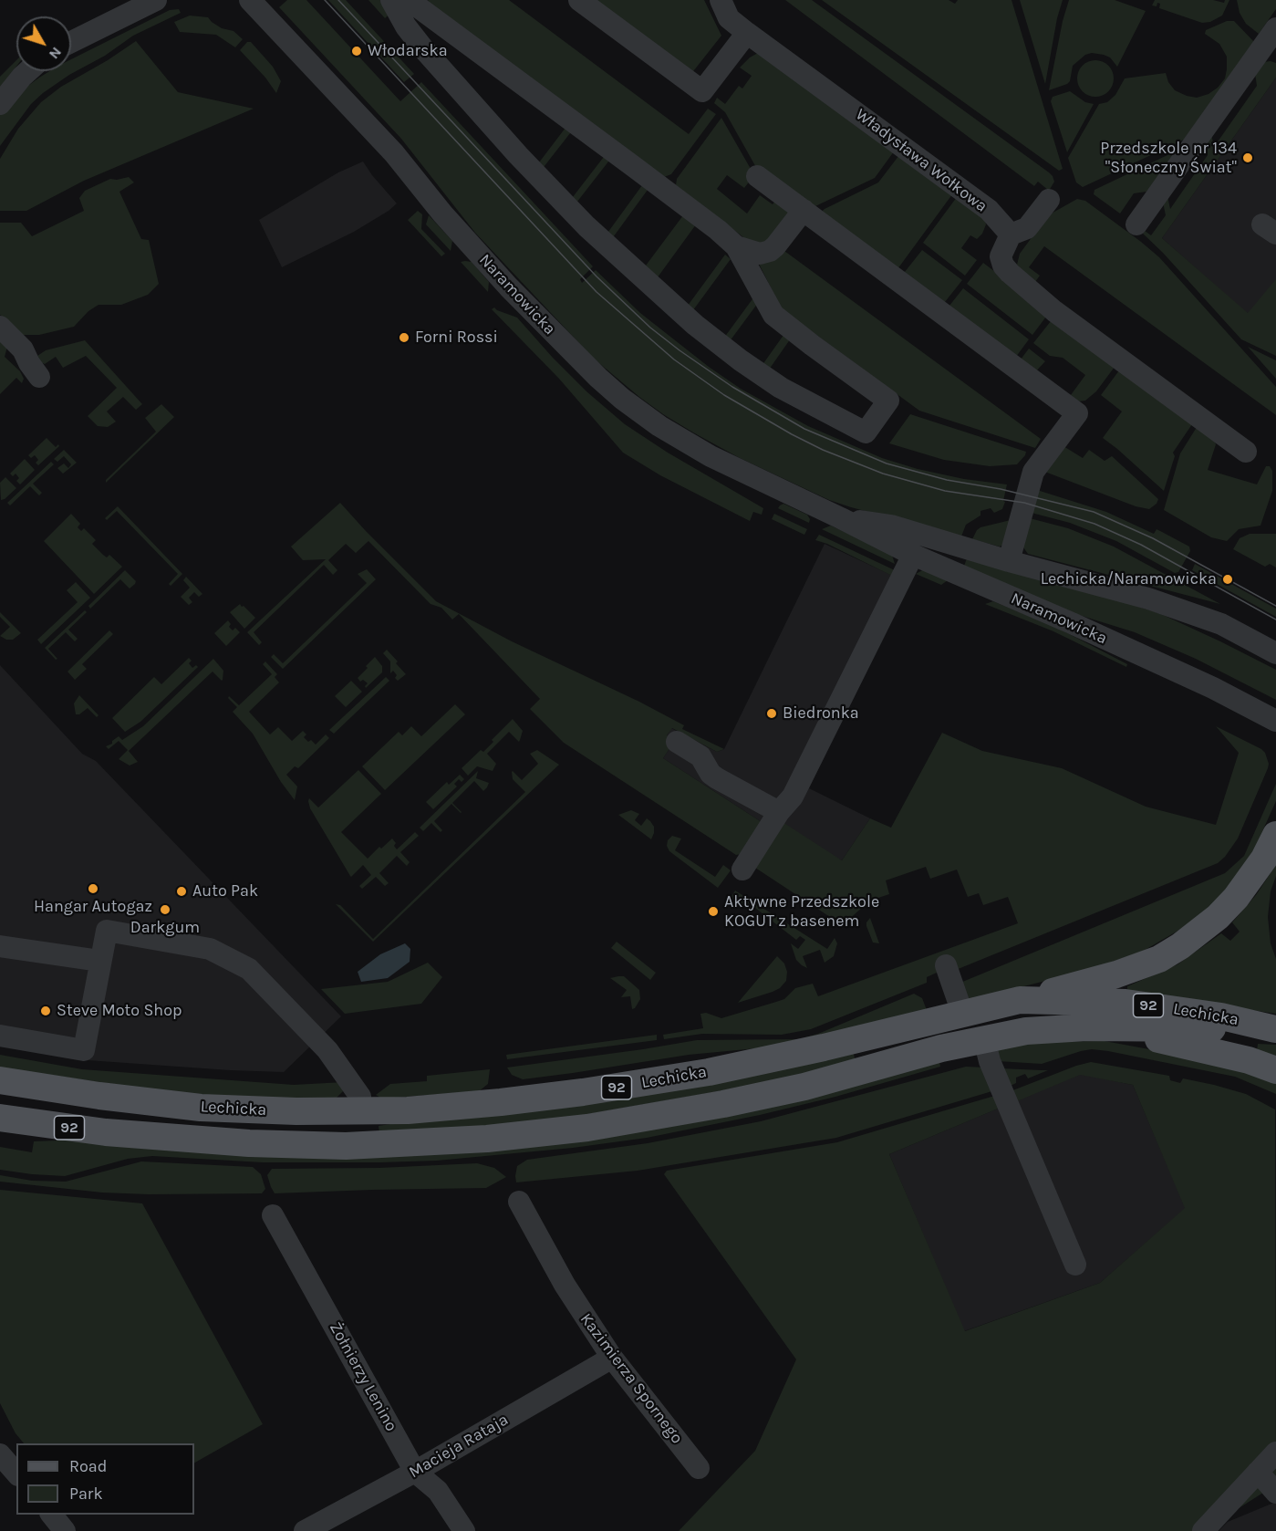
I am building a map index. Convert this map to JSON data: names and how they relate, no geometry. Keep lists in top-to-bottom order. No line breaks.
{"streets":{"main road":["92","Lechicka"],"street":["Władysława Wołkowa","Naramowicka","Żołnierzy Lenino","Kazimierza Spornego","Macieja Rataja"]},"crossings":[["Żołnierzy Lenino","Macieja Rataja"],["Kazimierza Spornego","Macieja Rataja"]],"places":["Włodarska","Przedszkole nr 134 \"Słoneczny Świat\"","Forni Rossi","Lechicka/Naramowicka","Biedronka","Hangar Autogaz","Auto Pak","Darkgum","Aktywne Przedszkole KOGUT z basenem","Steve Moto Shop"],"legend":["Road","Park"],"north":"bottom right"}
